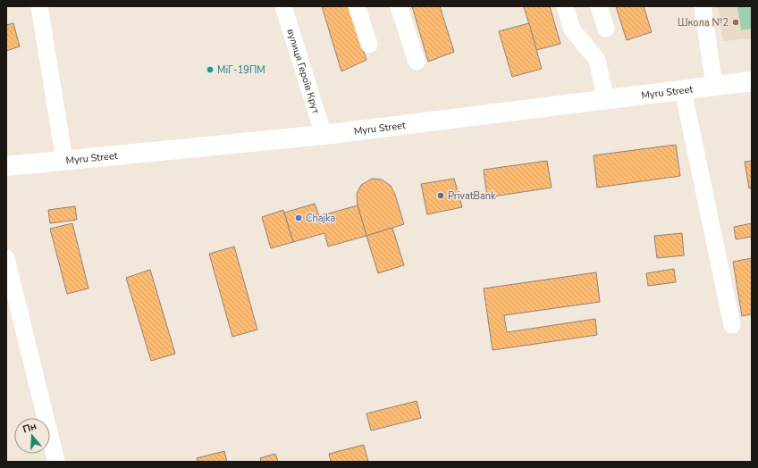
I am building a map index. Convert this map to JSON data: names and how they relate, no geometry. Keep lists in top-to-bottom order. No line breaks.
{"streets":{"main road":["Myru Street"],"street":["вулиця Героїв Крут"]},"crossings":[["вулиця Героїв Крут","Myru Street"]],"places":["Школа №2","МіГ-19ПМ","PrivatBank","Сhajka"],"north":"top"}
